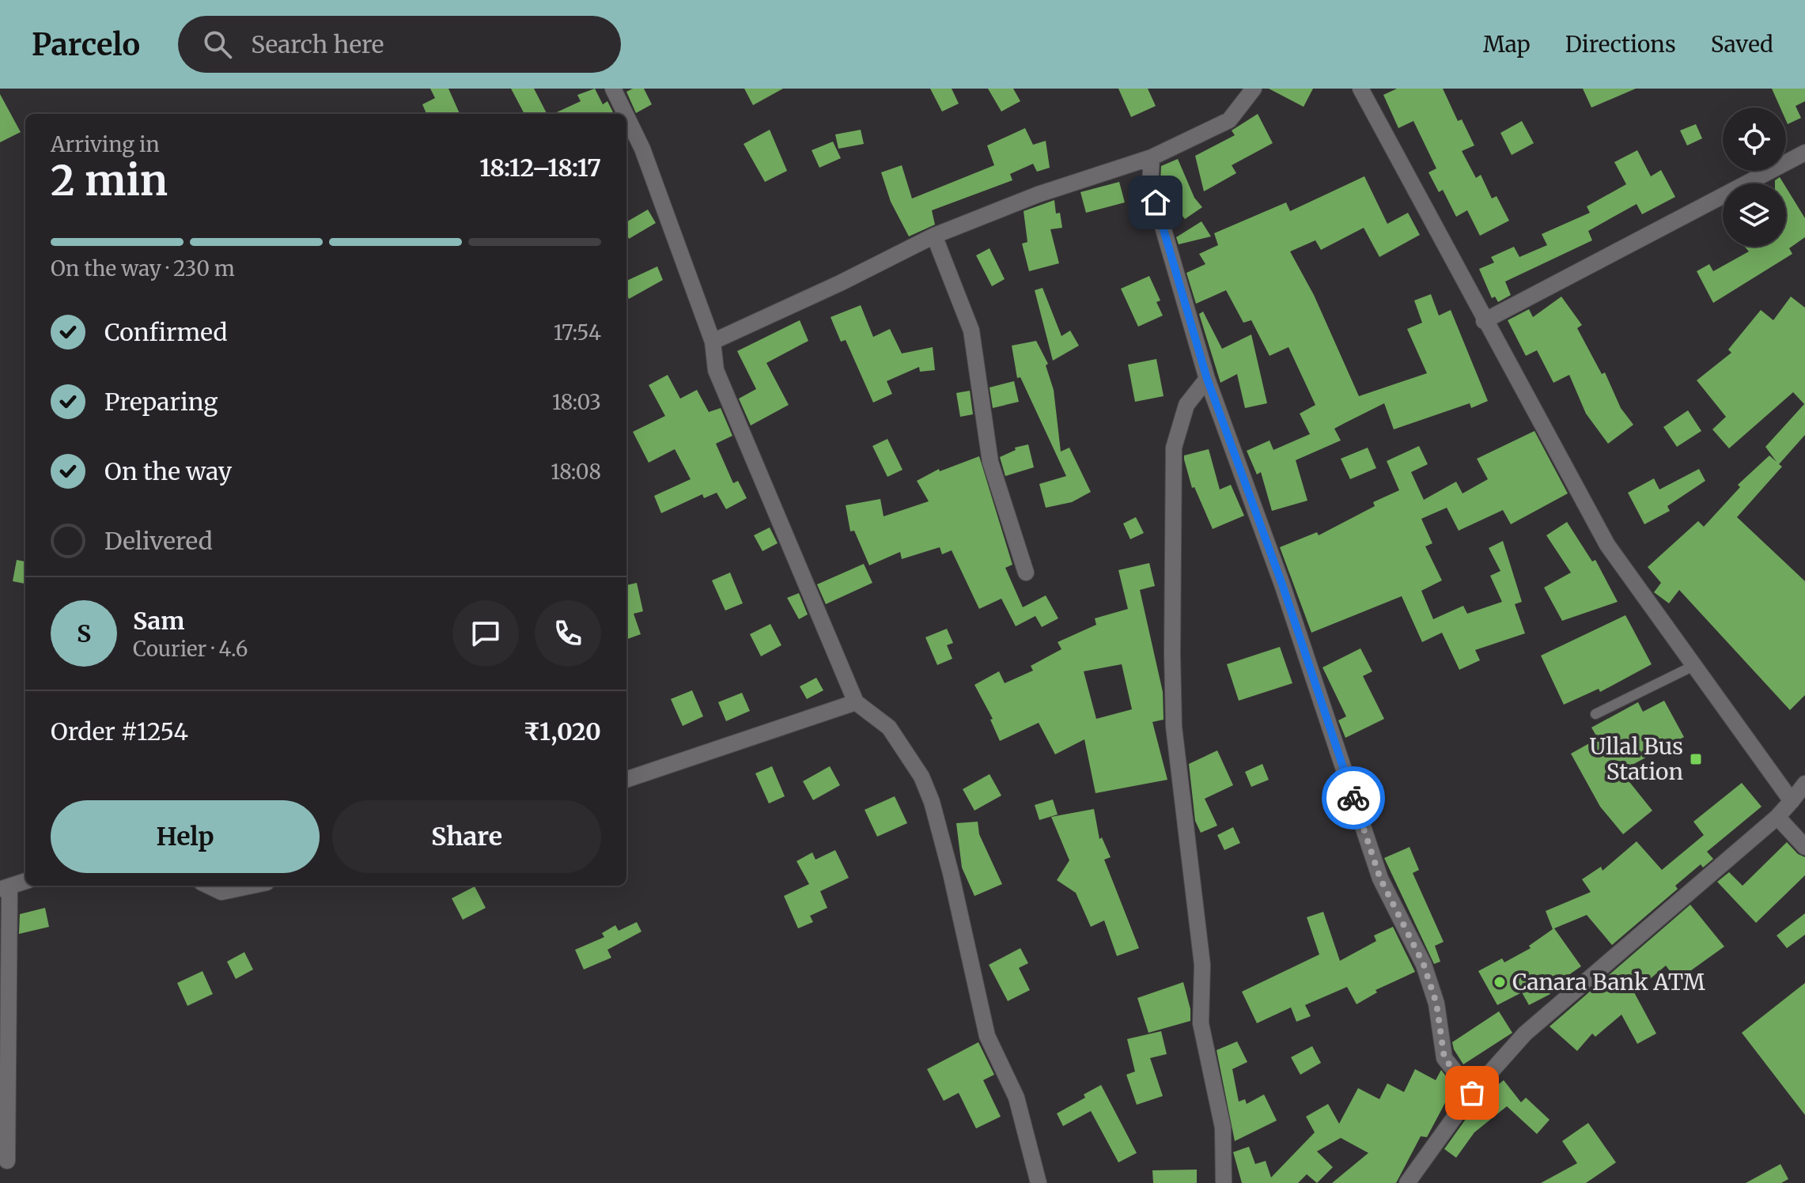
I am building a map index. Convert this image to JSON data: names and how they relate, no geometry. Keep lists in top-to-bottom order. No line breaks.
{"places":{"transit":["Ullal Bus Station"],"other":["Canara Bank ATM"]},"page":{"header":"Parcelo","search":"Search here","nav":["Map","Directions","Saved"],"heading":["2 min","Arriving in","18:12–18:17"],"panel":["Sam","Courier · 4.6","Order #1254","₹1,020"],"bar":"On the way · 230 m","list":[["Confirmed","17:54"],["Preparing","18:03"],["On the way","18:08"],"Delivered"],"round":"S","buttons":["Help","Share"]}}
